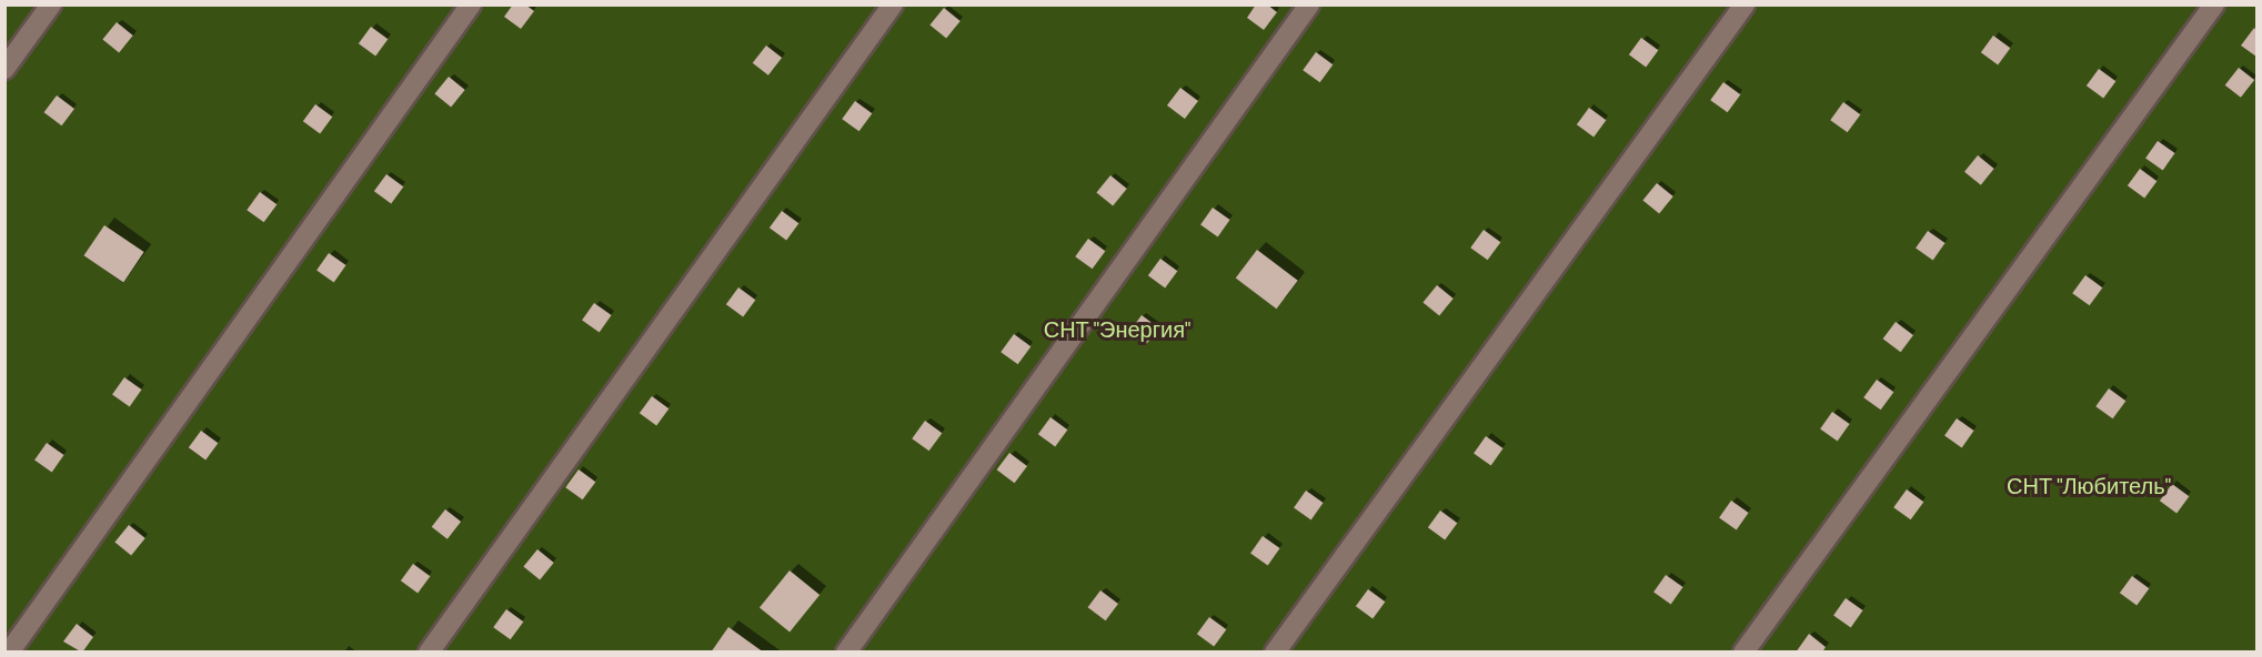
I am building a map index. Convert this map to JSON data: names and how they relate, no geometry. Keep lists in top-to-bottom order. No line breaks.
{"parks":["СНТ \"Энергия\"","СНТ \"Любитель\""]}
